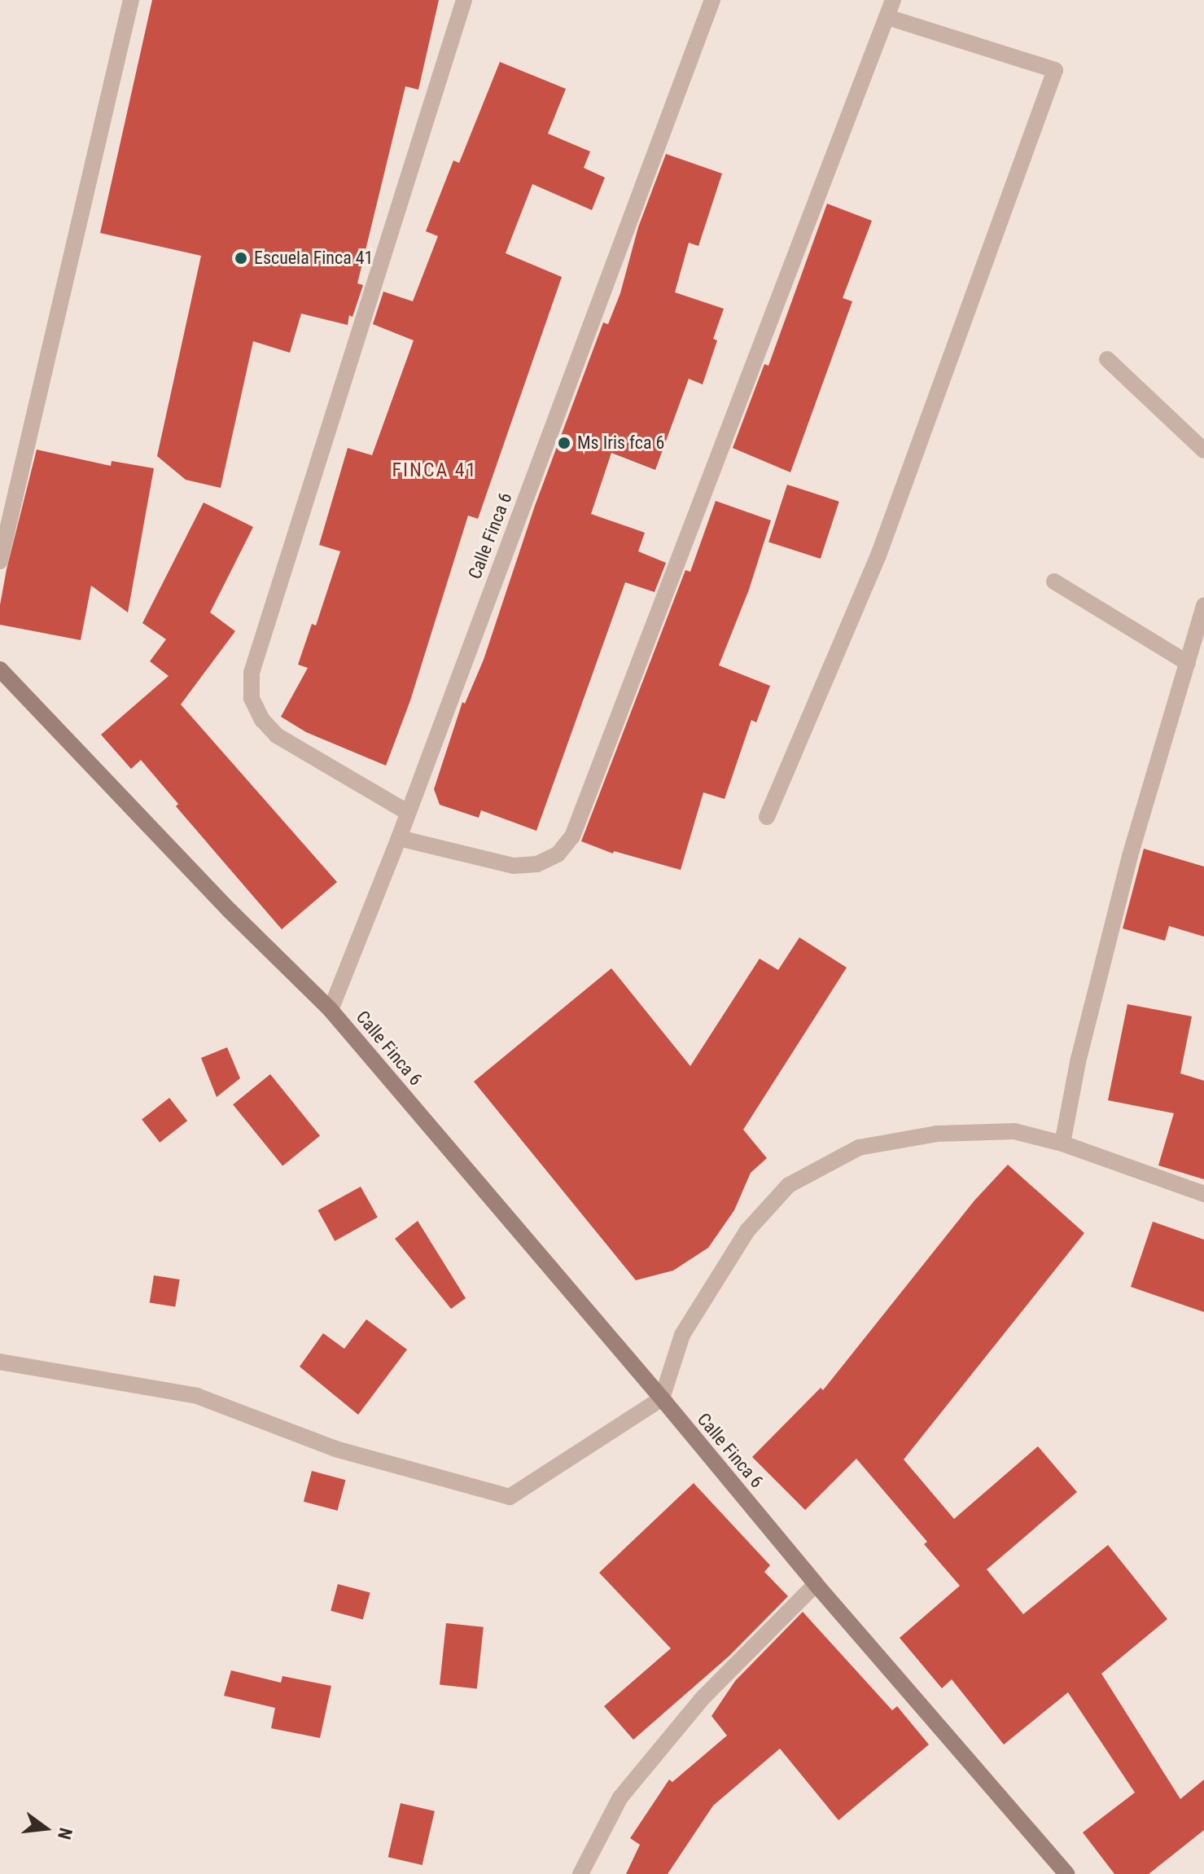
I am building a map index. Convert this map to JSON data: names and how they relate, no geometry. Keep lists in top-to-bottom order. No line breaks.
{"streets":{"street":["Calle Finca 6"]},"districts":["FINCA 41"],"places":["Escuela Finca 41","Ms Iris fca 6"],"north":"right"}
